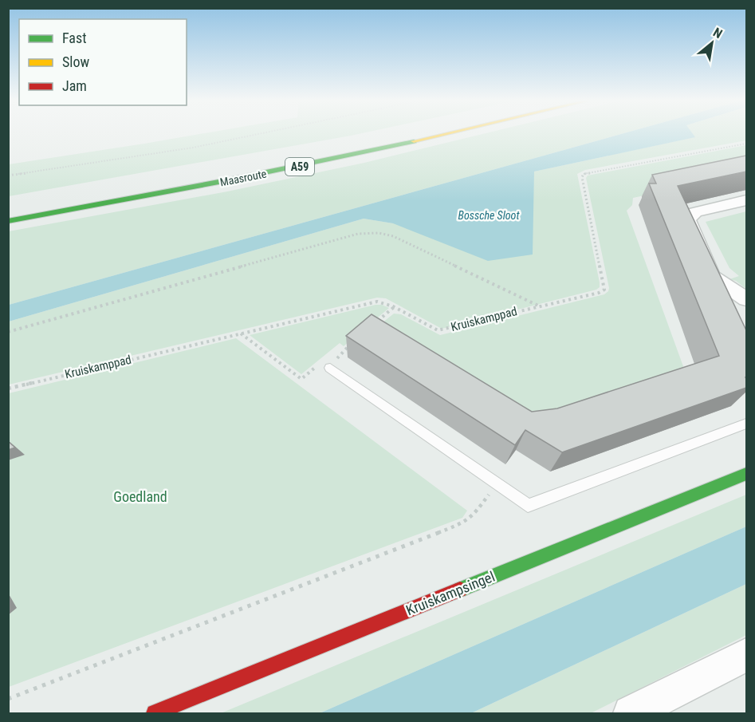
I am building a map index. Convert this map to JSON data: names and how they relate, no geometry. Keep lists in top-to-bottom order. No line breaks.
{"streets":{"main road":["A59","Maasroute","Kruiskampsingel"],"path":["Kruiskamppad"]},"water":["Bossche Sloot"],"parks":["Goedland"],"legend":["Fast","Slow","Jam"],"north":"top right"}
